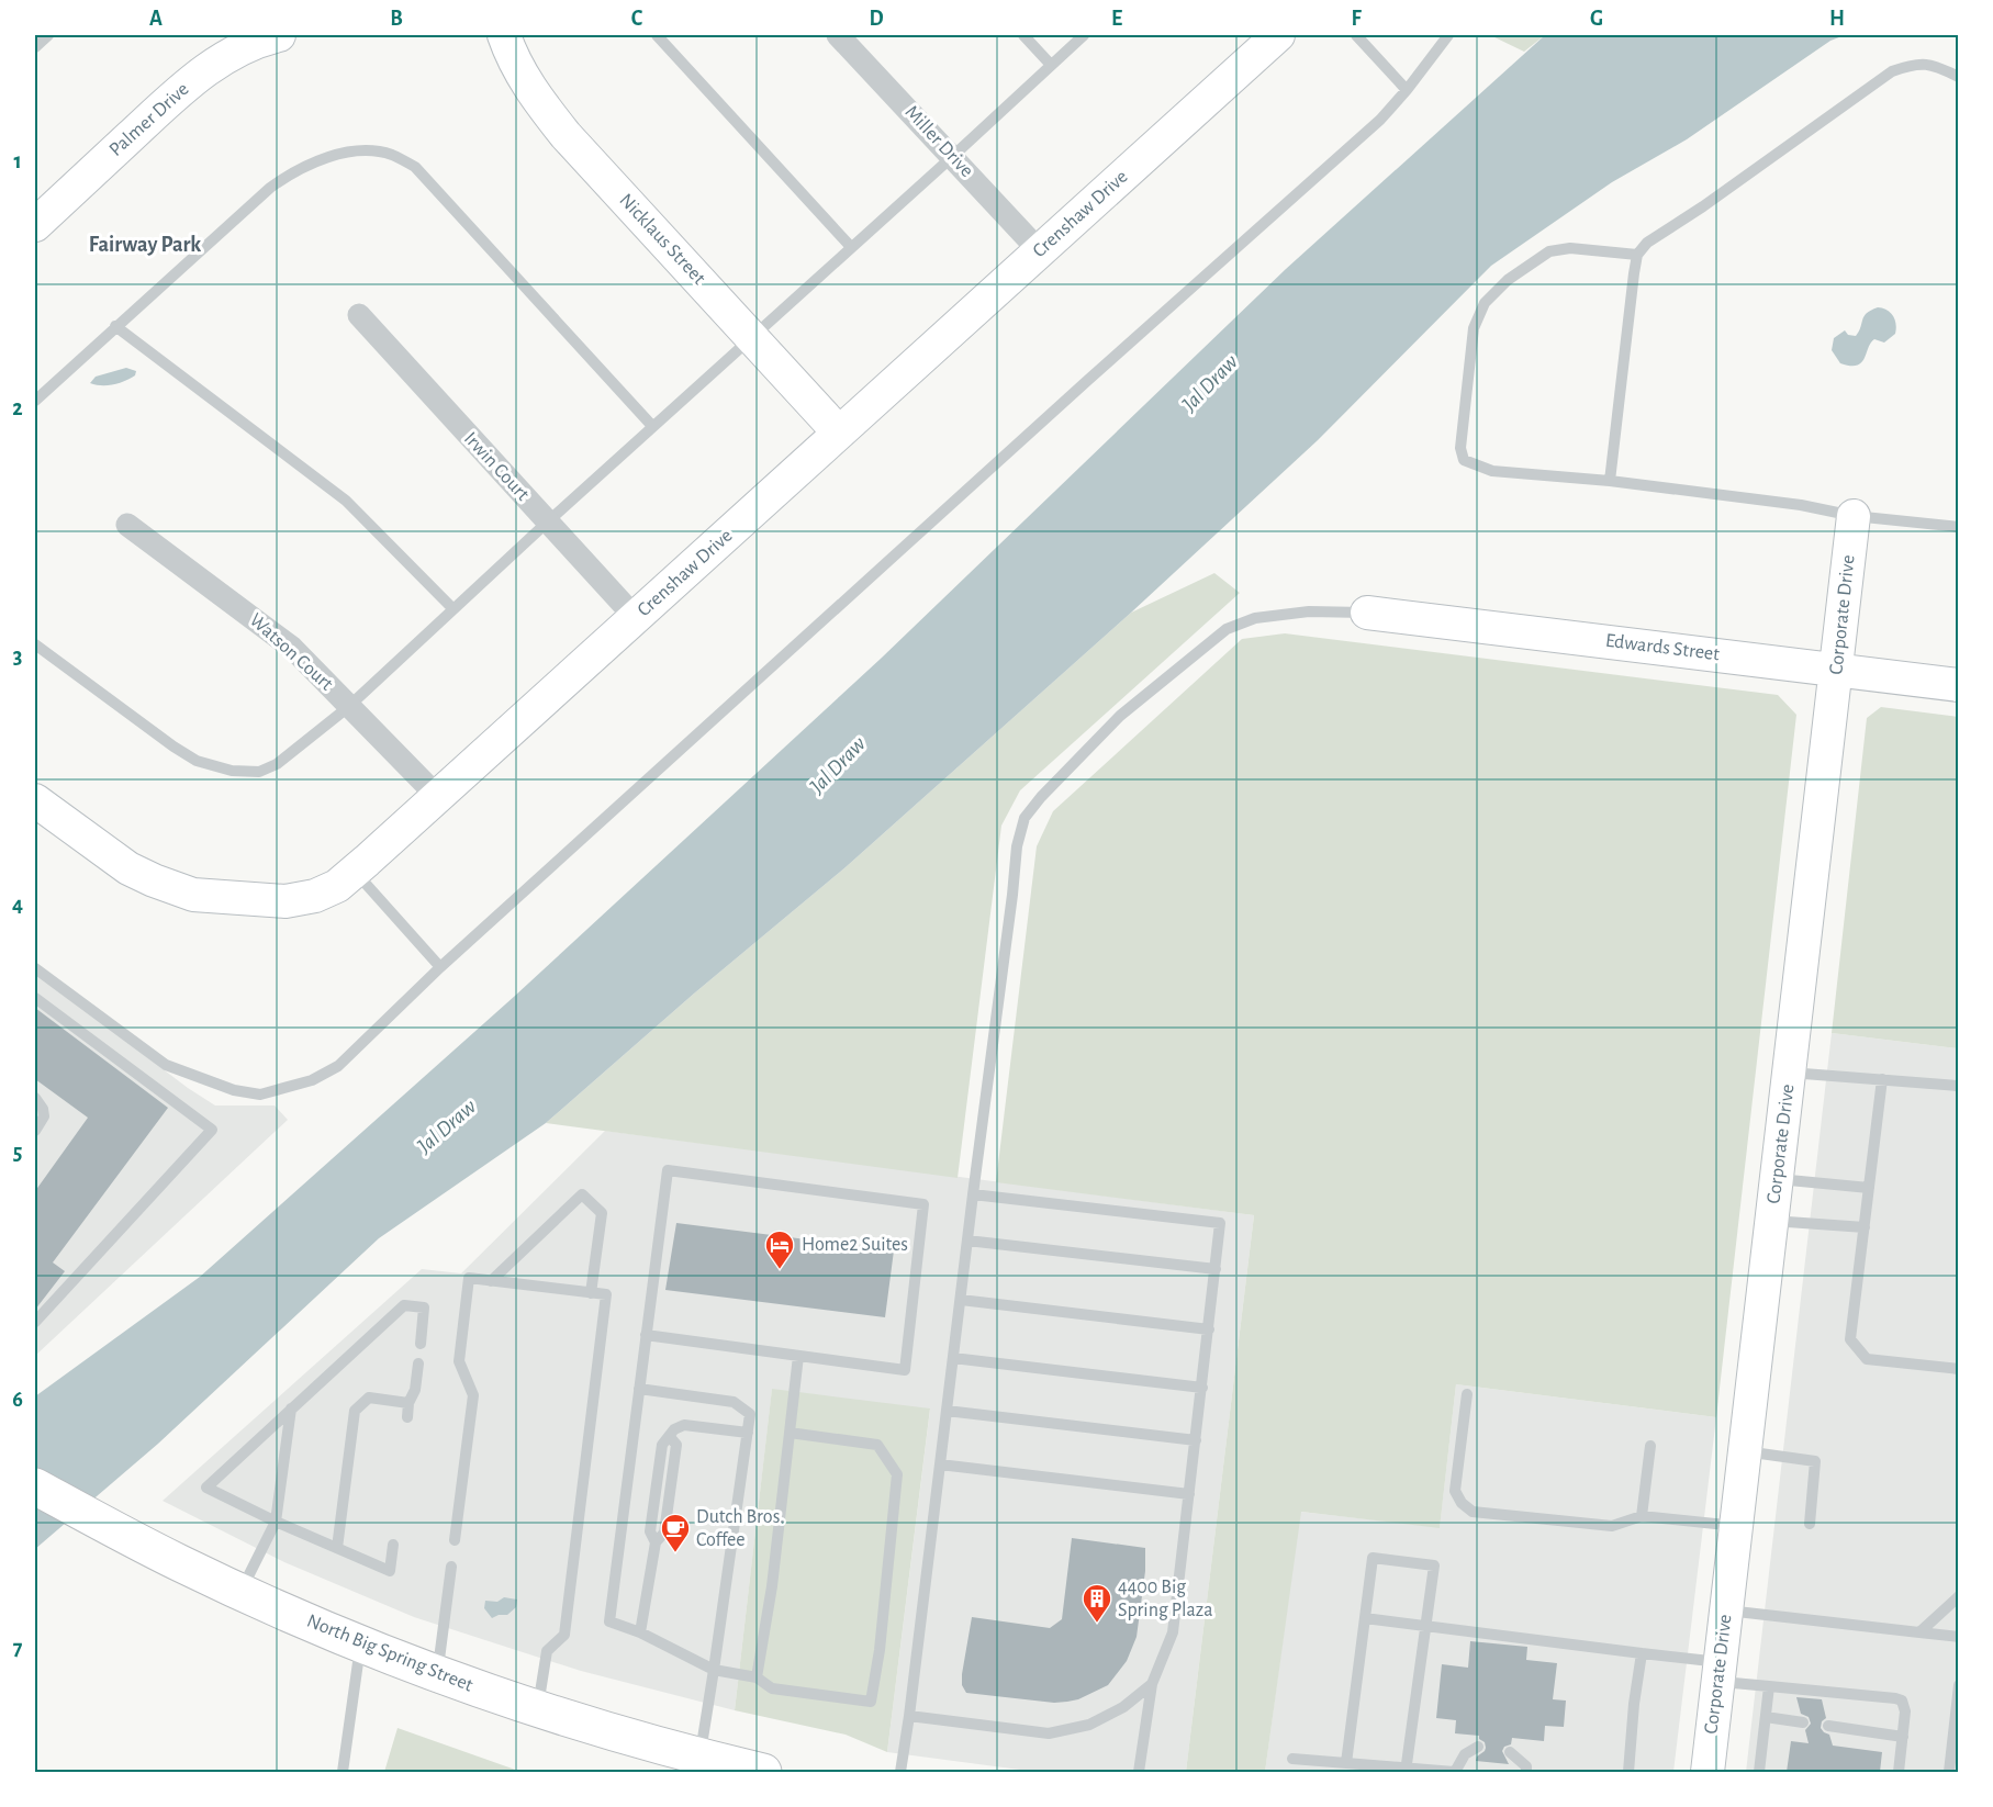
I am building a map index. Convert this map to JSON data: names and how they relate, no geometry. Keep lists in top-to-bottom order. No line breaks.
{"streets":{"highway":["North Big Spring Street"],"street":["Palmer Drive","Miller Drive","Crenshaw Drive","Nicklaus Street","Irwin Court","Corporate Drive","Edwards Street","Watson Court"]},"crossings":[["Miller Drive","Crenshaw Drive"],["Crenshaw Drive","Nicklaus Street"],["Crenshaw Drive","Irwin Court"],["Crenshaw Drive","Watson Court"],["Corporate Drive","Edwards Street"]],"districts":["Fairway Park"],"water":["Jal Draw"],"places":{"hotel":["Home2 Suites"],"cafe":["Dutch Bros. Coffee"],"building":["4400 Big Spring Plaza"]},"grid":{"columns":["A","B","C","D","E","F","G","H"],"rows":["1","2","3","4","5","6","7"]}}
